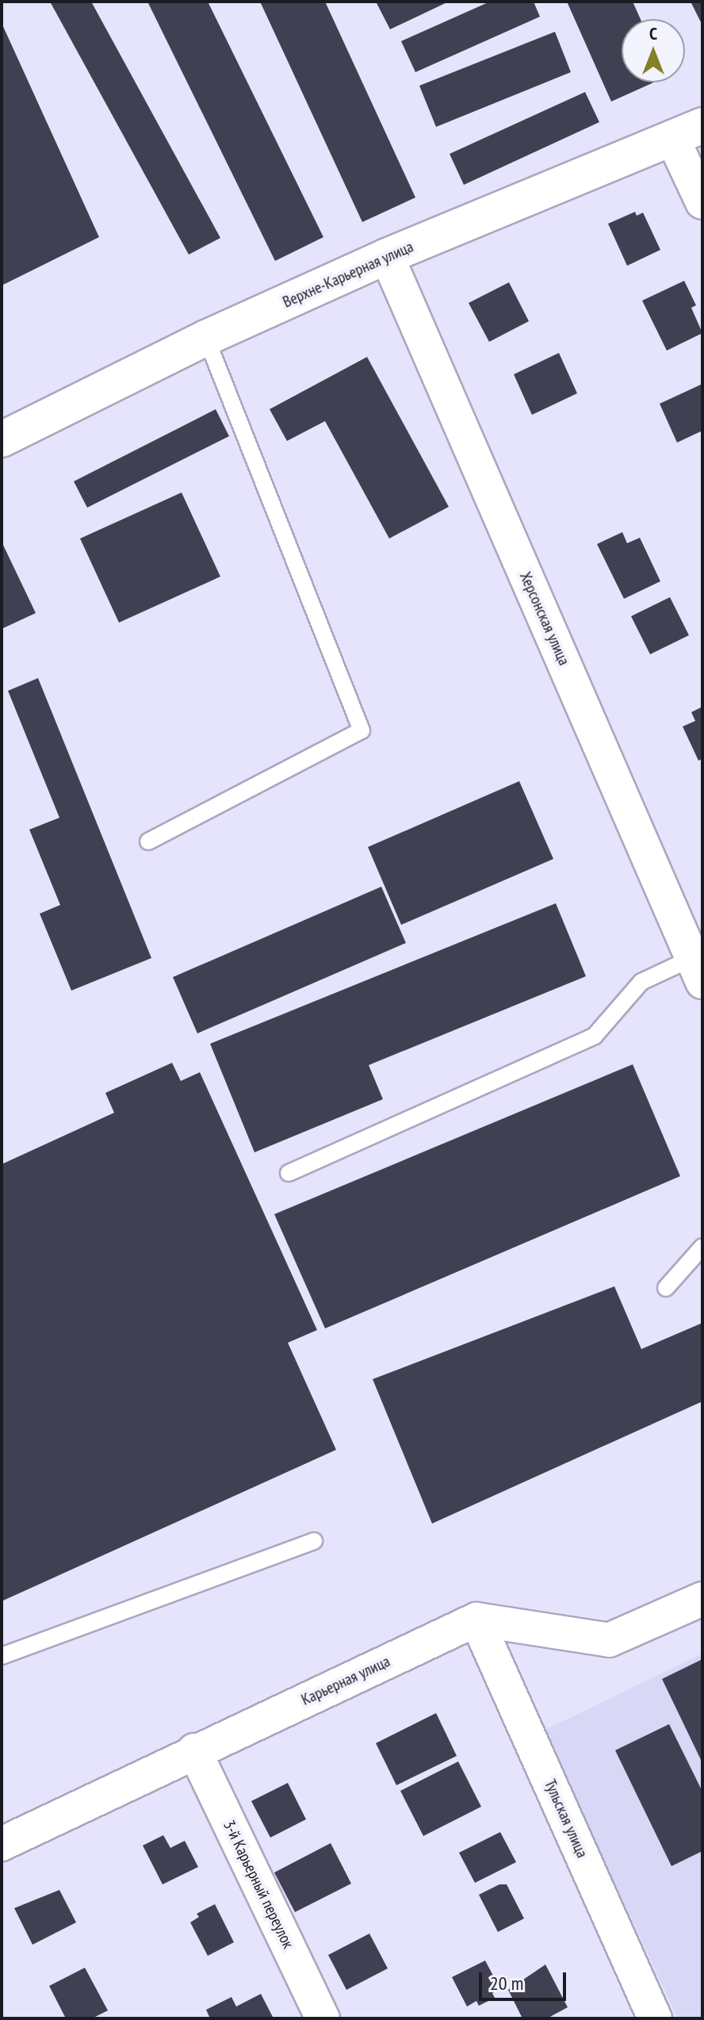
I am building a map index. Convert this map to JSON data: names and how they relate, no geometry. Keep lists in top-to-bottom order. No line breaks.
{"streets":{"street":["Верхне-Карьерная улица","Херсонская улица","Карьерная улица","Тульская улица","3-й Карьерный переулок"]},"crossings":[["Верхне-Карьерная улица","Херсонская улица"],["Карьерная улица","Тульская улица"],["Карьерная улица","3-й Карьерный переулок"]],"scale_bar":"20 m","north":"top"}
